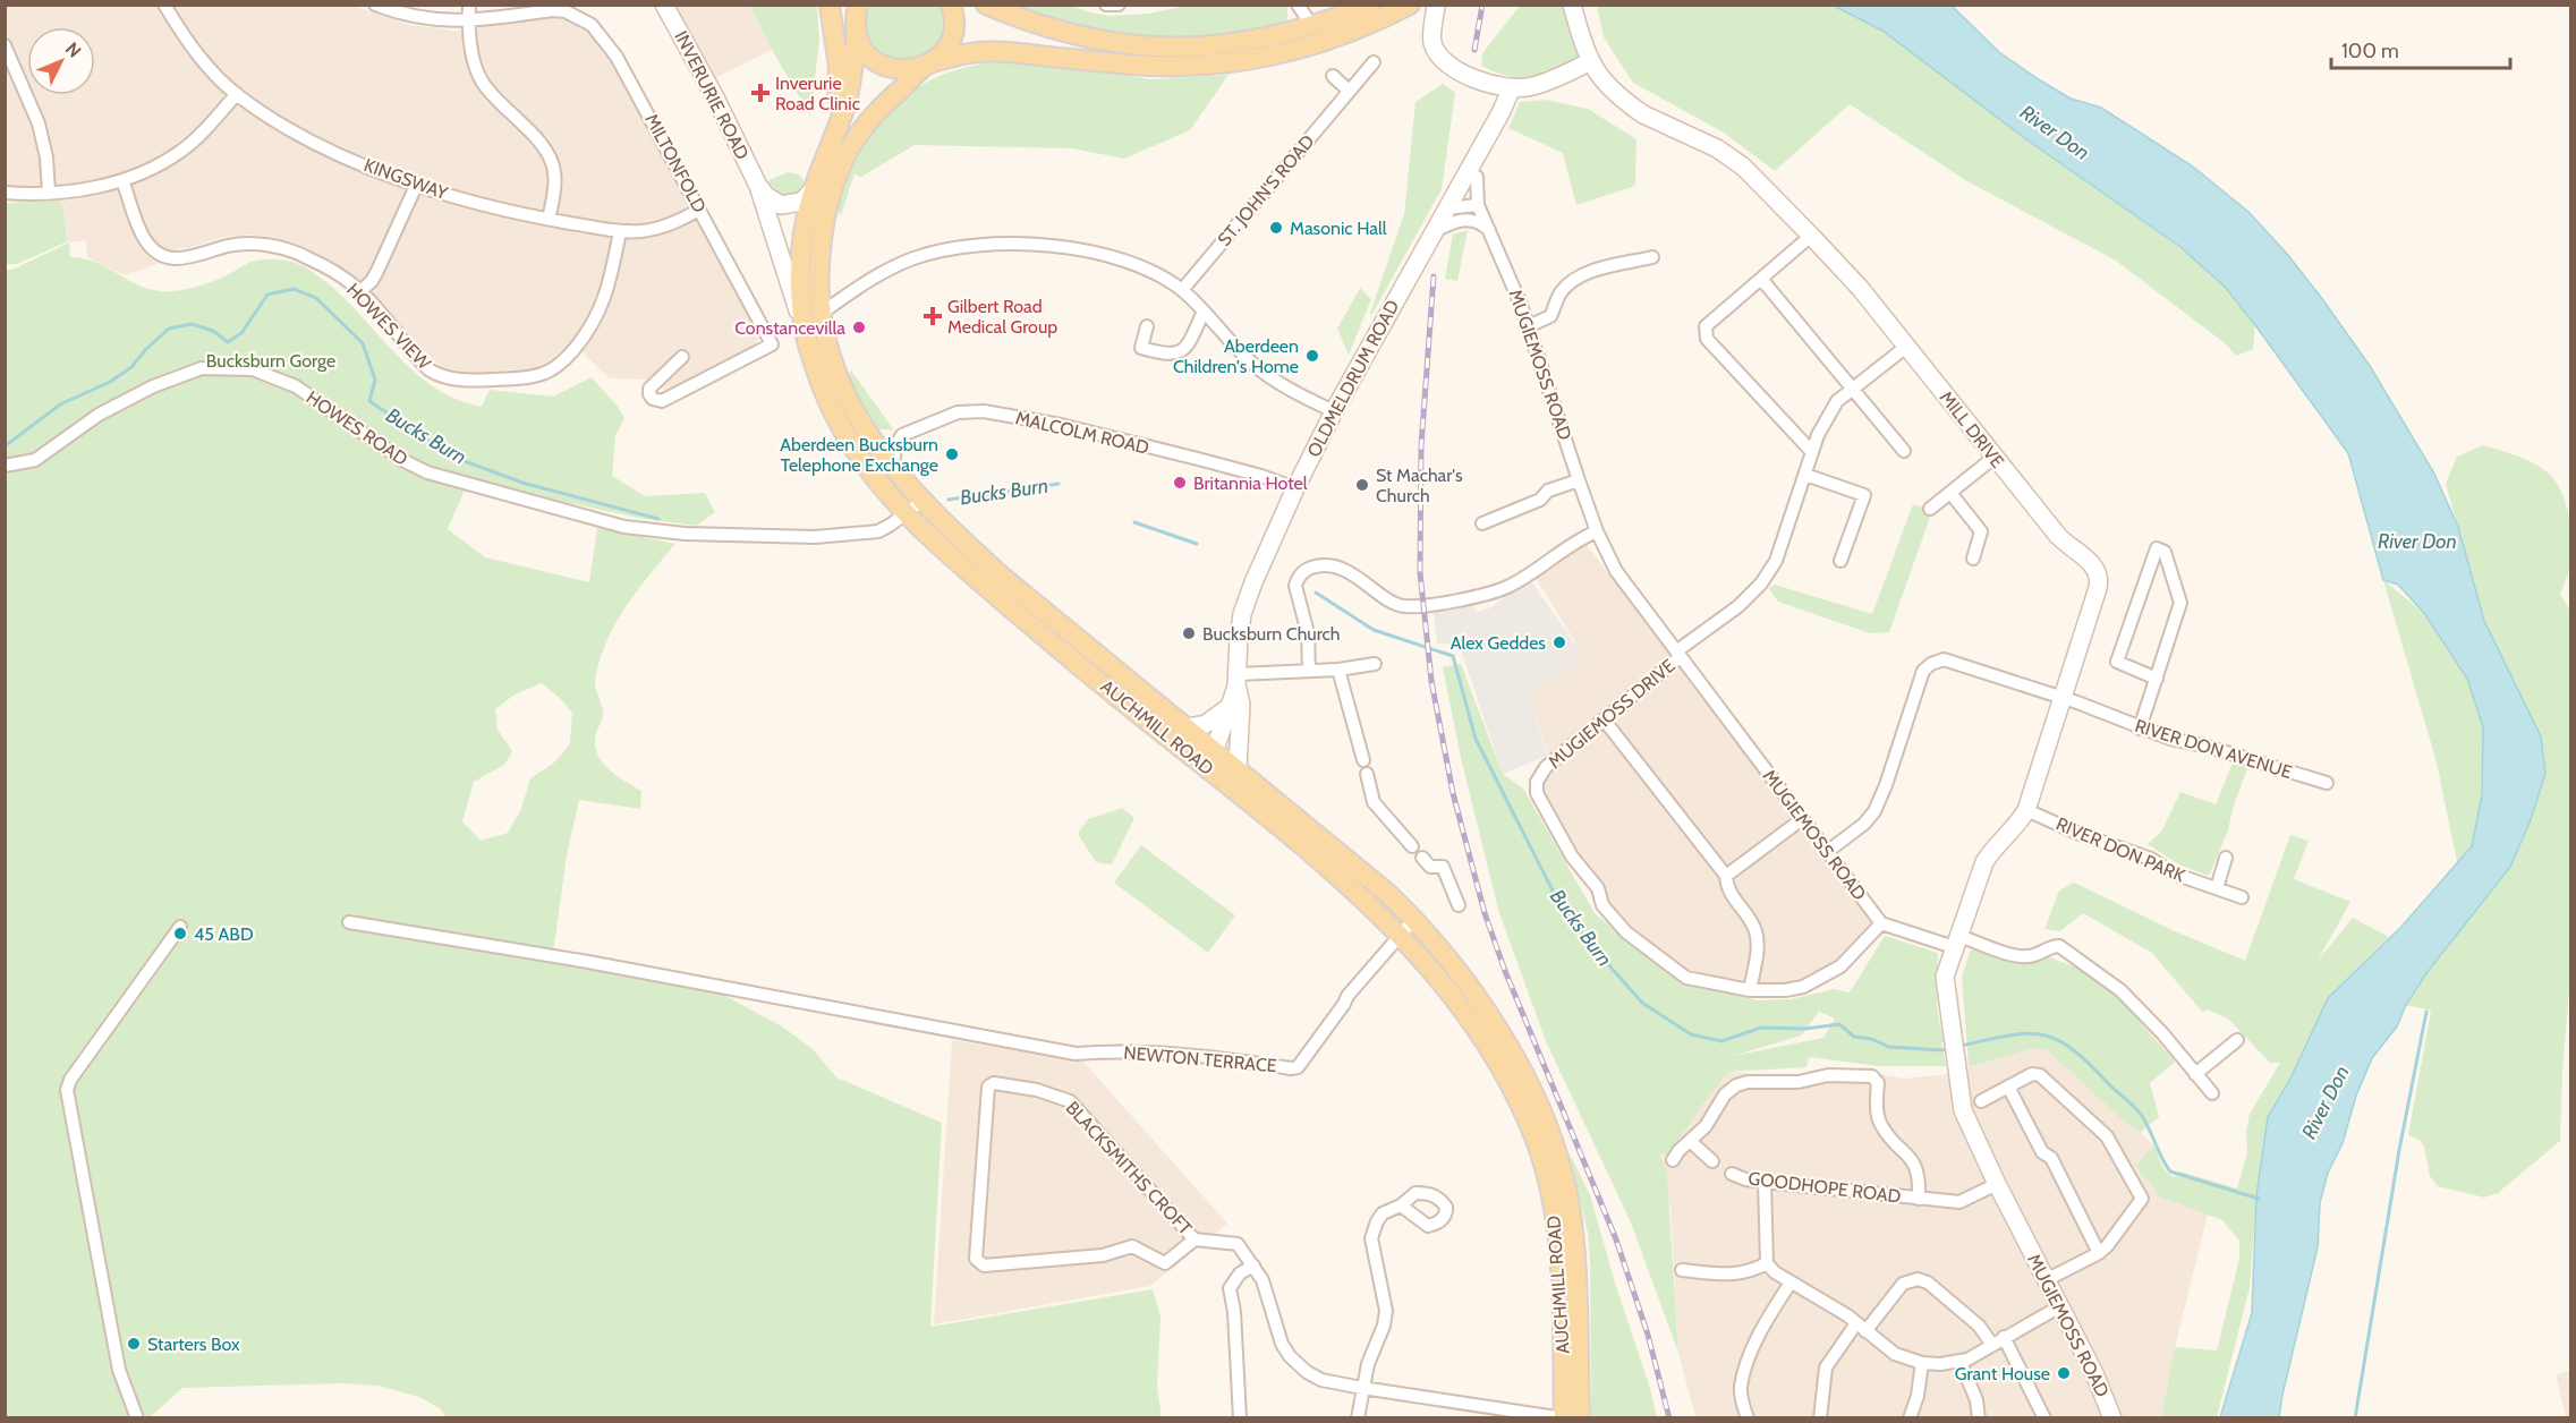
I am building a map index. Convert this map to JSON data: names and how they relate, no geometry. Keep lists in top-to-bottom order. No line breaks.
{"streets":{"main road":["AUCHMILL ROAD"],"street":["INVERURIE ROAD","MILTONFOLD","KINGSWAY","ST. JOHN'S ROAD","HOWES VIEW","MUGIEMOSS ROAD","OLDMELDRUM ROAD","HOWES ROAD","MILL DRIVE","MALCOLM ROAD","MUGIEMOSS DRIVE","RIVER DON AVENUE","RIVER DON PARK","NEWTON TERRACE","BLACKSMITHS CROFT","GOODHOPE ROAD"]},"crossings":[["INVERURIE ROAD","AUCHMILL ROAD"],["MILTONFOLD","KINGSWAY"],["KINGSWAY","HOWES VIEW"],["MUGIEMOSS ROAD","MILL DRIVE"],["MUGIEMOSS ROAD","MUGIEMOSS DRIVE"],["MUGIEMOSS ROAD","RIVER DON AVENUE"],["MUGIEMOSS ROAD","GOODHOPE ROAD"],["OLDMELDRUM ROAD","MALCOLM ROAD"],["OLDMELDRUM ROAD","AUCHMILL ROAD"],["HOWES ROAD","AUCHMILL ROAD"],["MILL DRIVE","MUGIEMOSS DRIVE"],["MILL DRIVE","RIVER DON AVENUE"],["MILL DRIVE","RIVER DON PARK"],["MALCOLM ROAD","AUCHMILL ROAD"],["AUCHMILL ROAD","NEWTON TERRACE"]],"water":["River Don","Bucks Burn"],"parks":["Bucksburn Gorge"],"places":{"health":["Inverurie Road Clinic","Gilbert Road Medical Group"],"other":["Masonic Hall","Constancevilla","Aberdeen Children's Home","Aberdeen Bucksburn Telephone Exchange","Britannia Hotel","St Machar's Church","Bucksburn Church","Alex Geddes","45 ABD","Starters Box","Grant House"]},"scale_bar":"100 m","north":"top right"}
